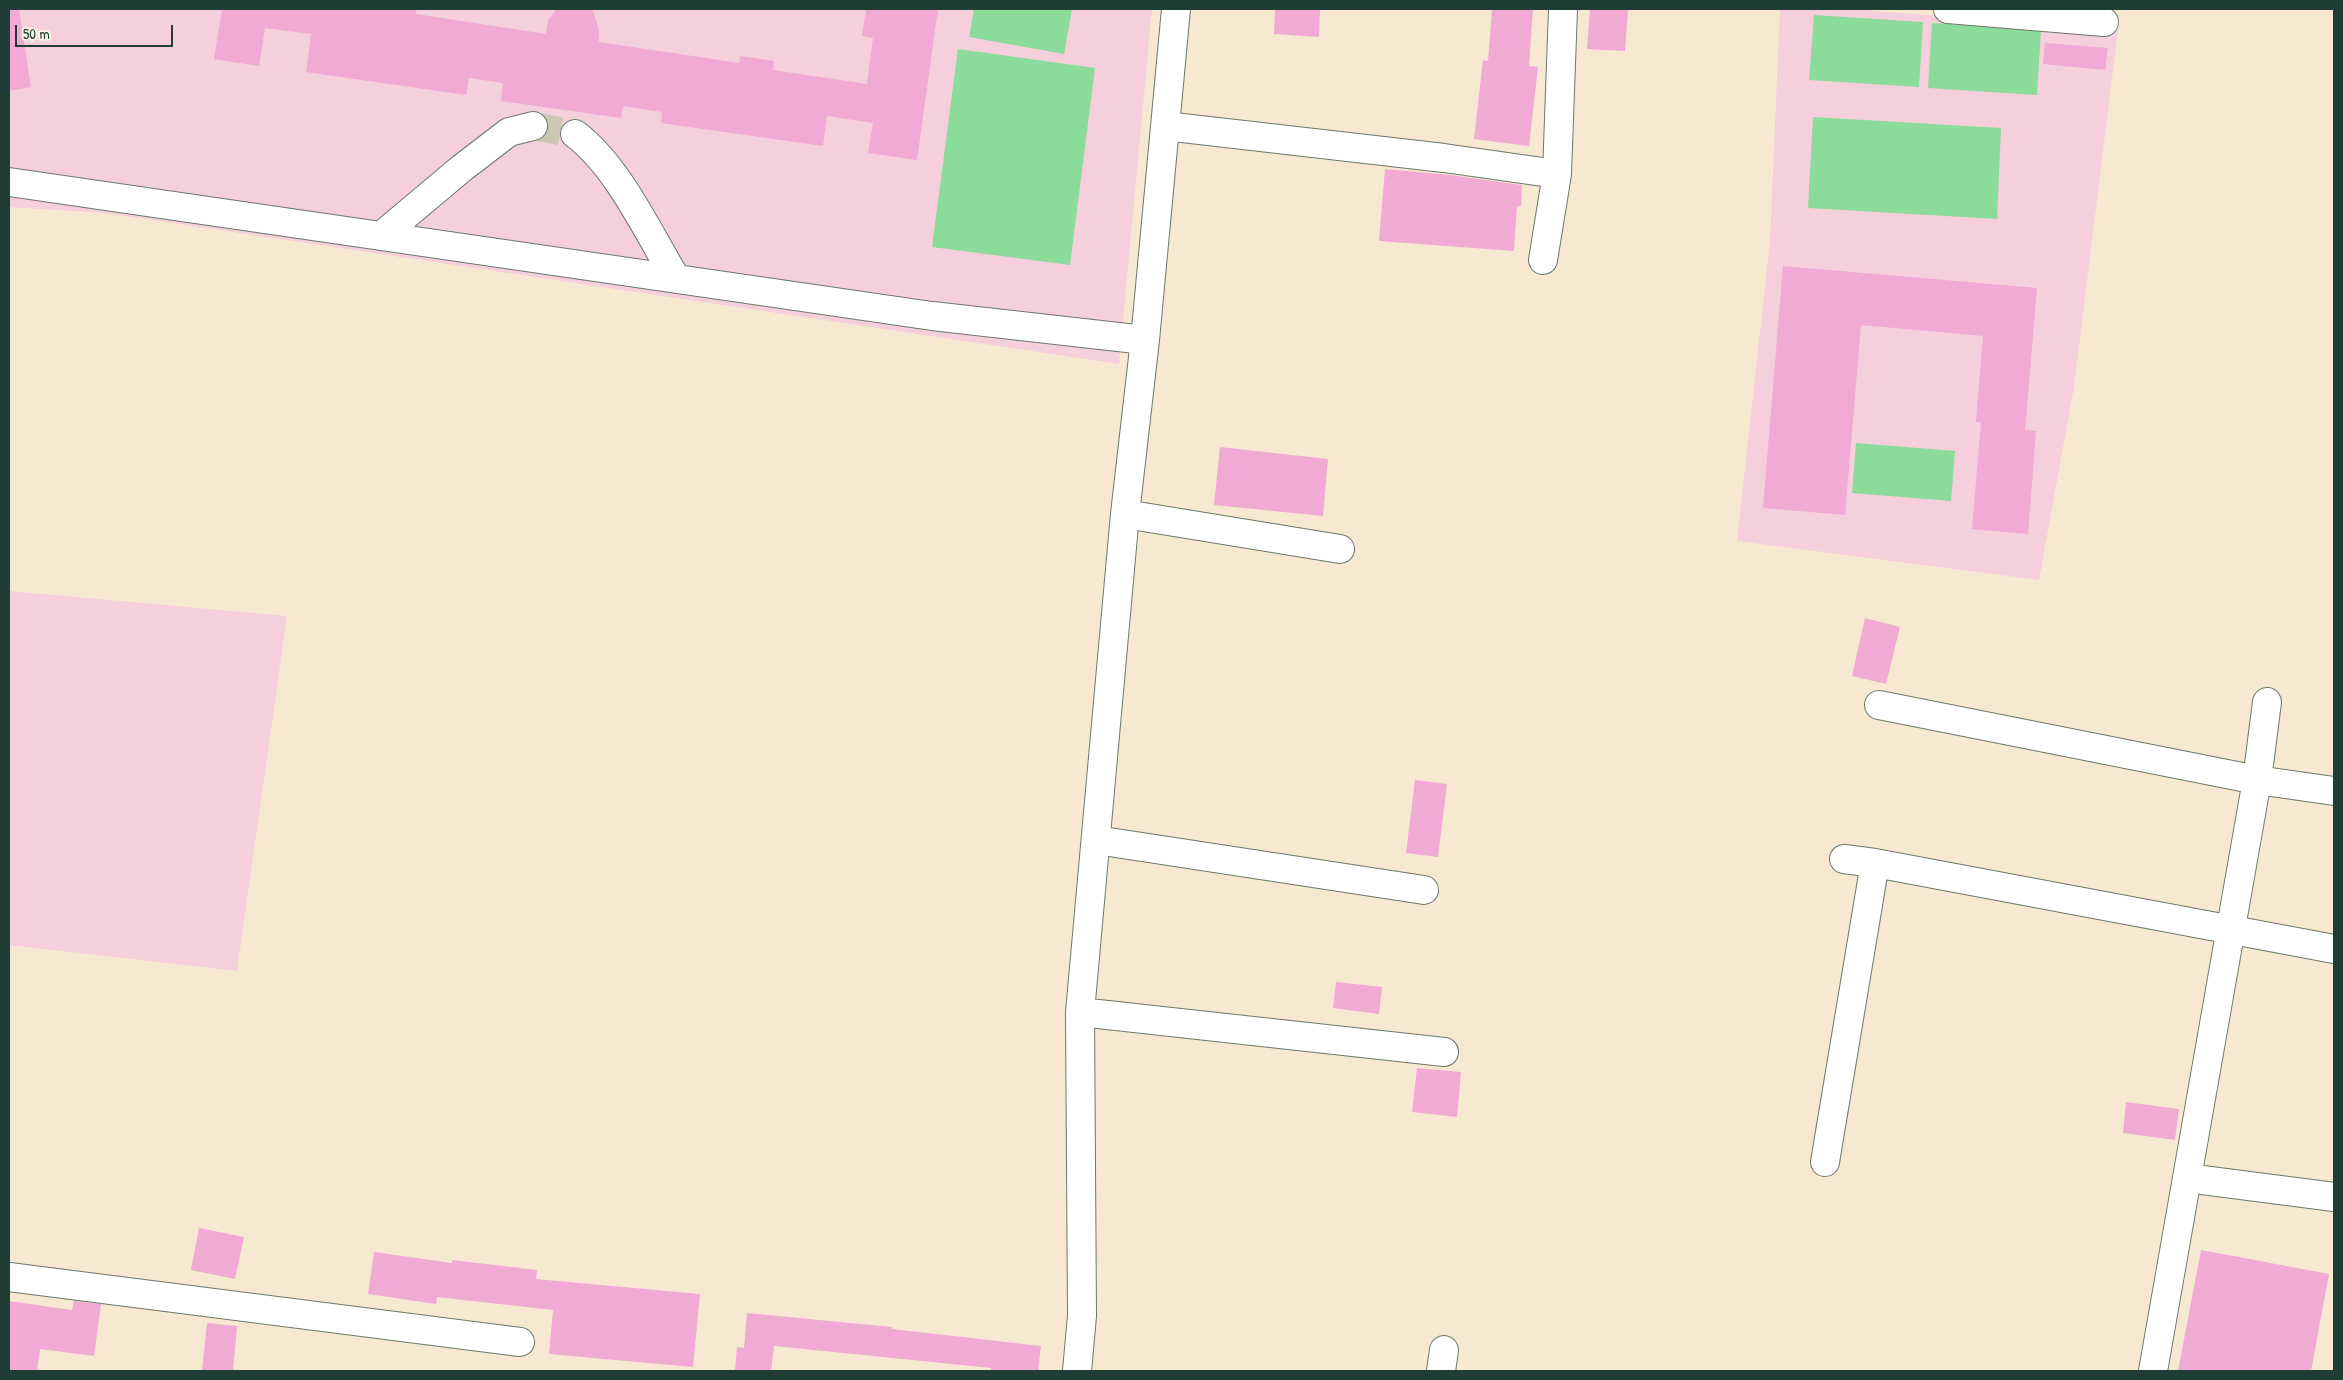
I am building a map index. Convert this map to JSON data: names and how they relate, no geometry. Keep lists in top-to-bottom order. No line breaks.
{"scale_bar":"50 m"}
